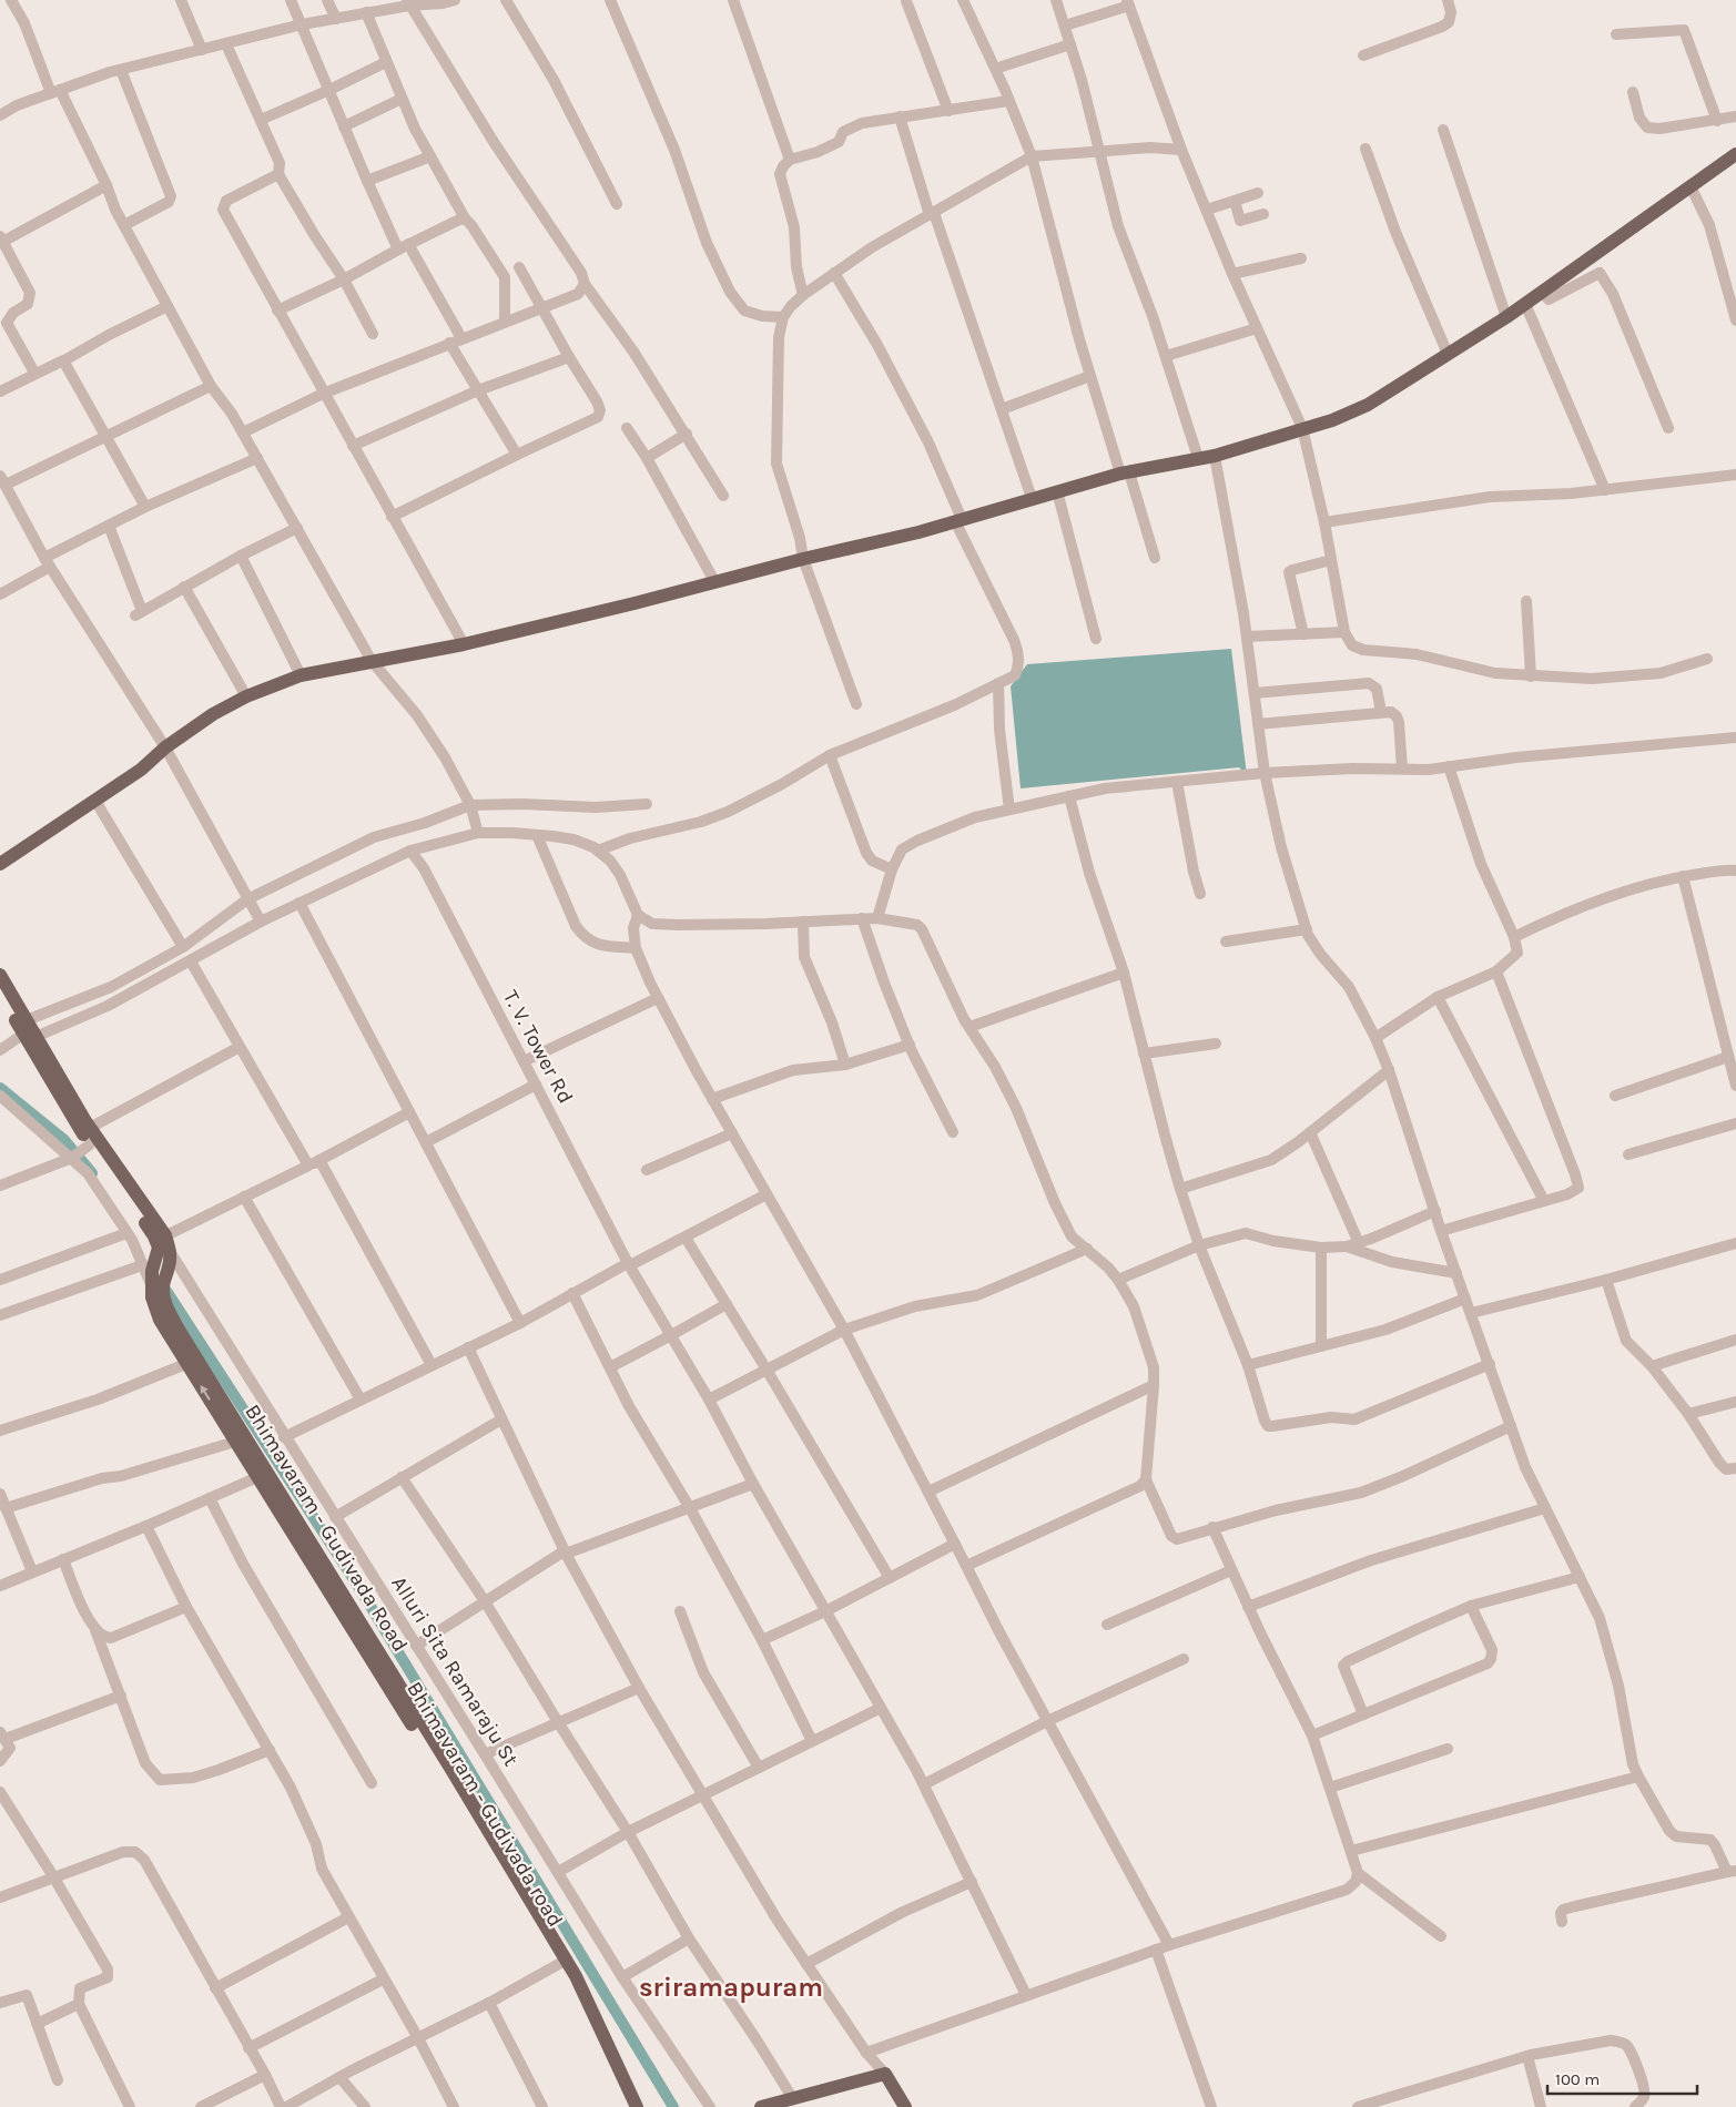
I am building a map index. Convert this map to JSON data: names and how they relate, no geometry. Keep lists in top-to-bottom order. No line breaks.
{"streets":{"main road":["Bhimavaram - Gudivada Road","Bhimavaram - Gudivada road"],"street":["T. V. Tower Rd","Alluri Sita Ramaraju St"]},"crossings":[["Bhimavaram - Gudivada Road","Bhimavaram - Gudivada road"]],"districts":["sriramapuram"],"scale_bar":"100 m"}
